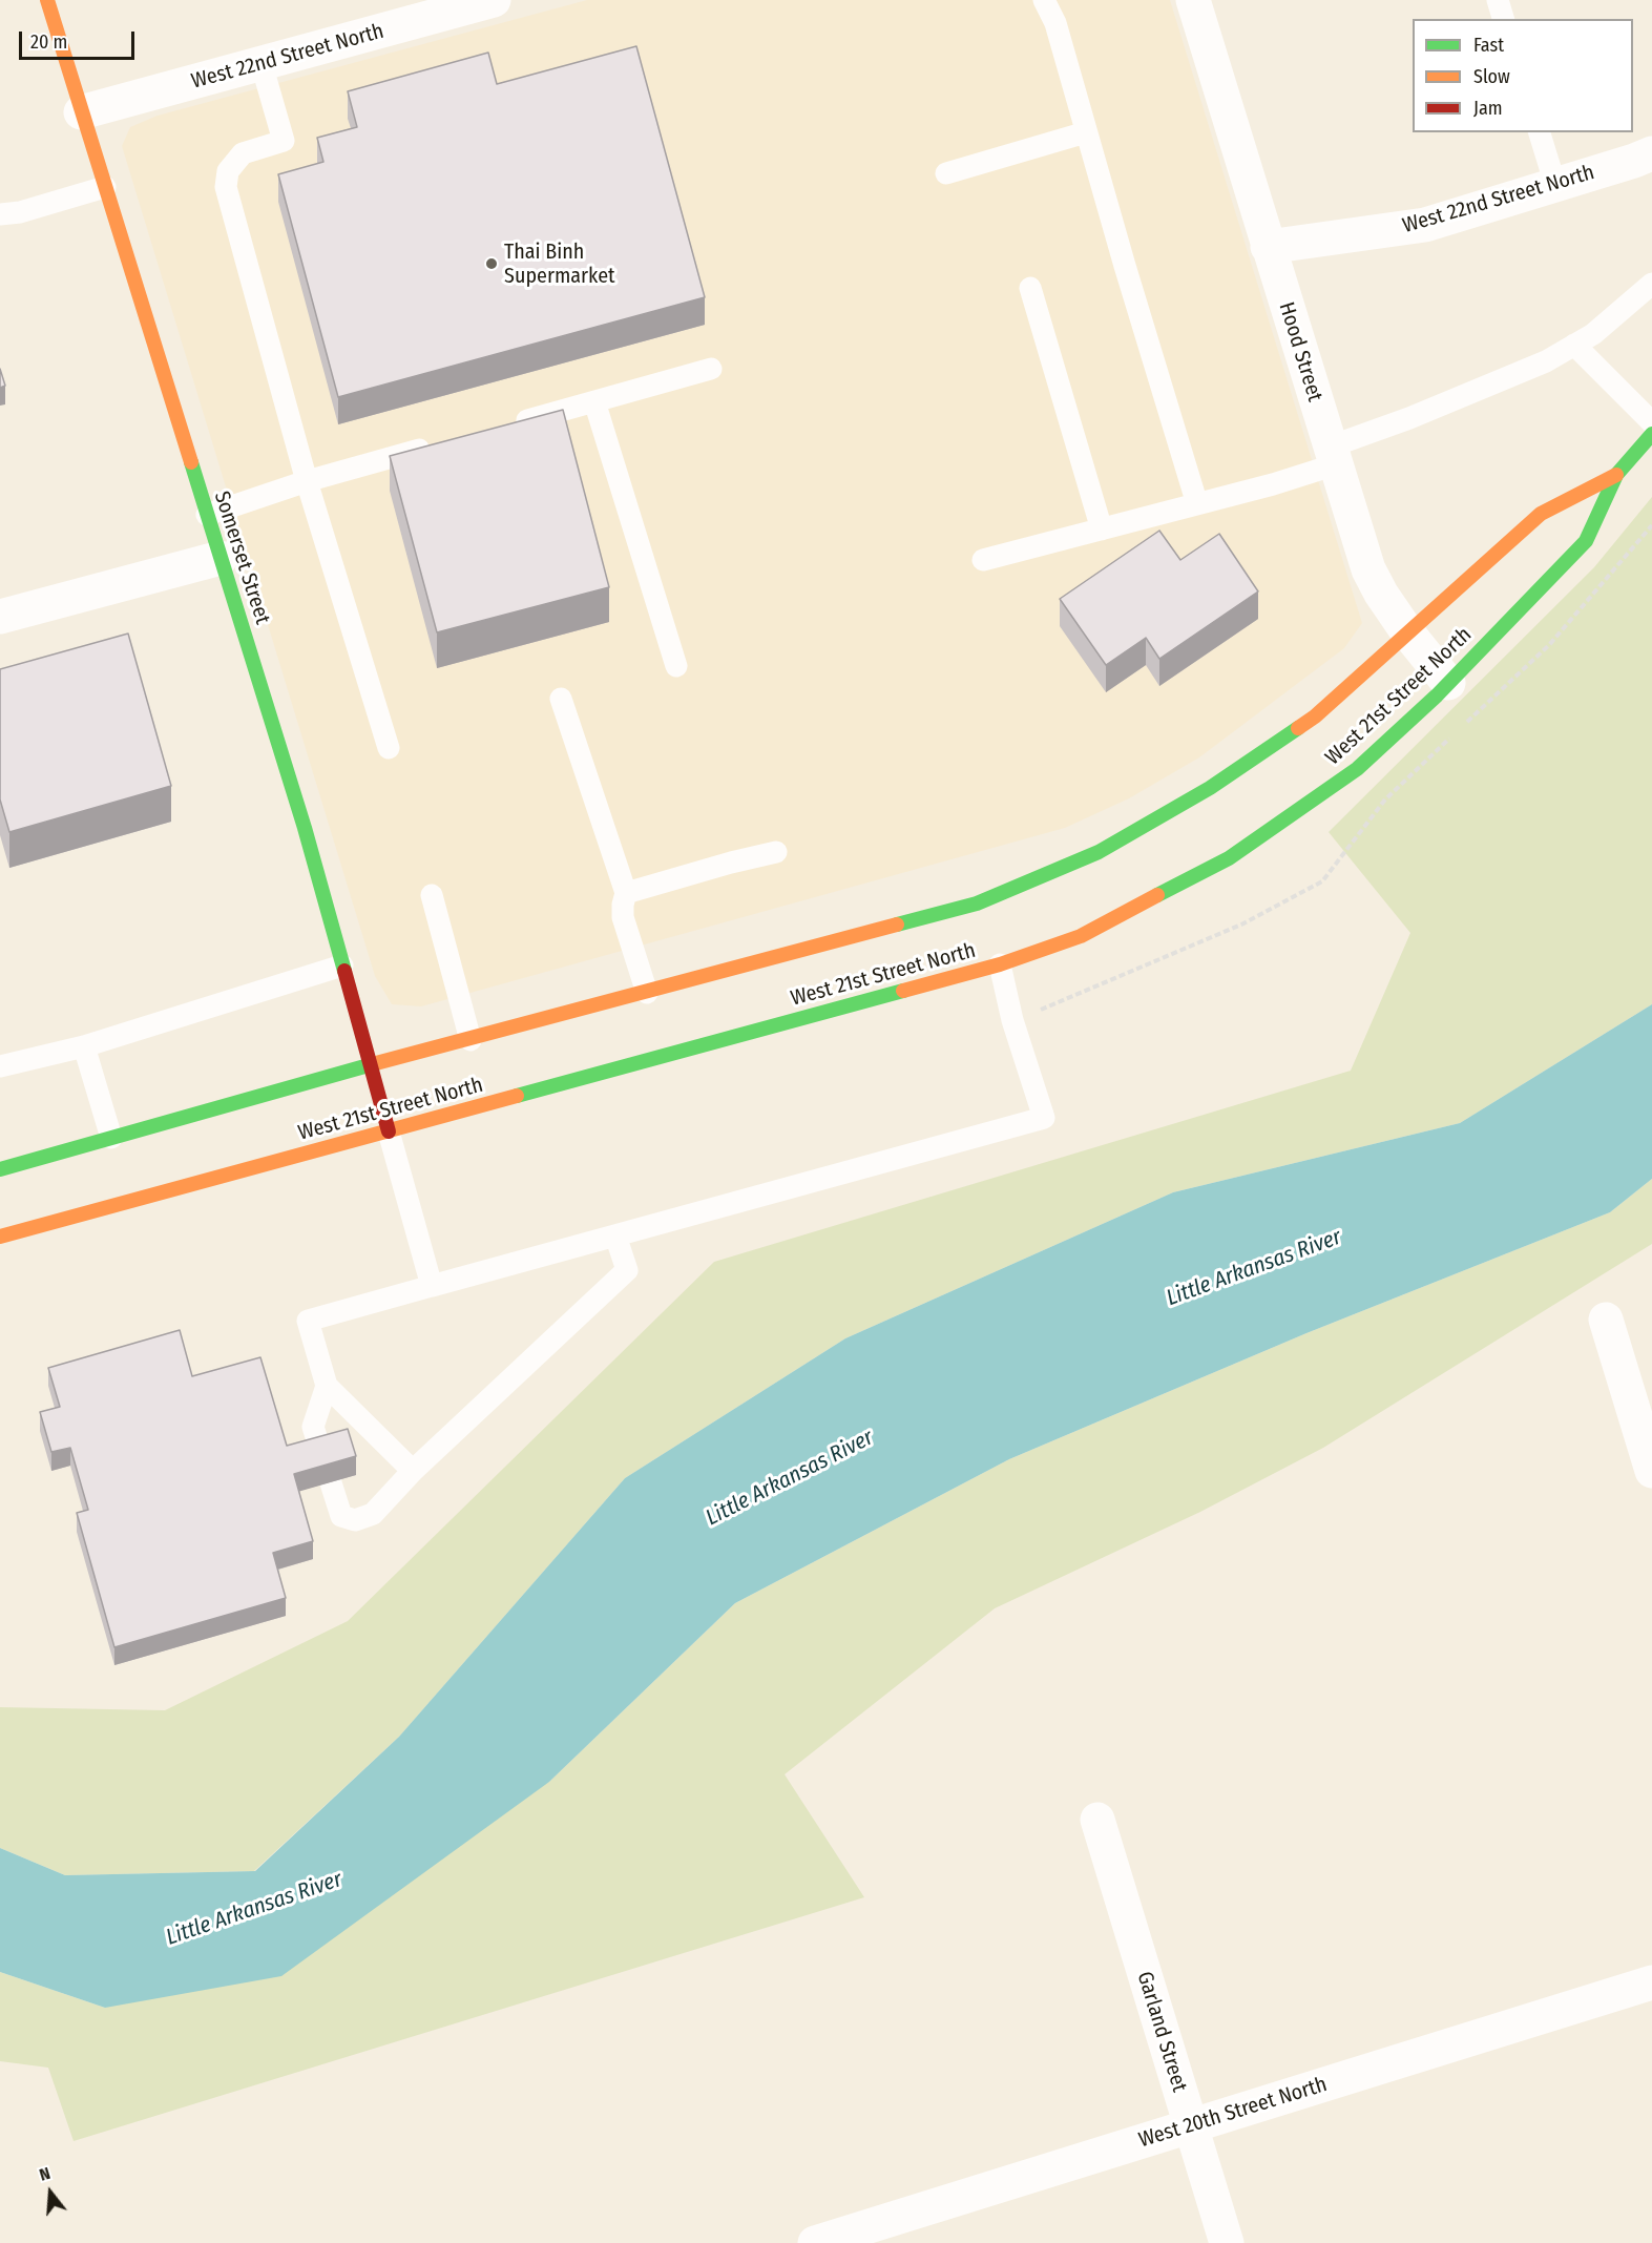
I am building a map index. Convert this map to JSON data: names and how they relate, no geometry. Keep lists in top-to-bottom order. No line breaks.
{"streets":{"main road":["Somerset Street","West 21st Street North"],"street":["West 22nd Street North","Hood Street","Garland Street","West 20th Street North"]},"crossings":[["West 22nd Street North","Hood Street"],["West 22nd Street North","Somerset Street"],["Hood Street","West 21st Street North"],["Somerset Street","West 21st Street North"],["Garland Street","West 20th Street North"]],"water":["Little Arkansas River"],"places":["Thai Binh Supermarket"],"legend":["Fast","Slow","Jam"],"scale_bar":"20 m","north":"top"}
